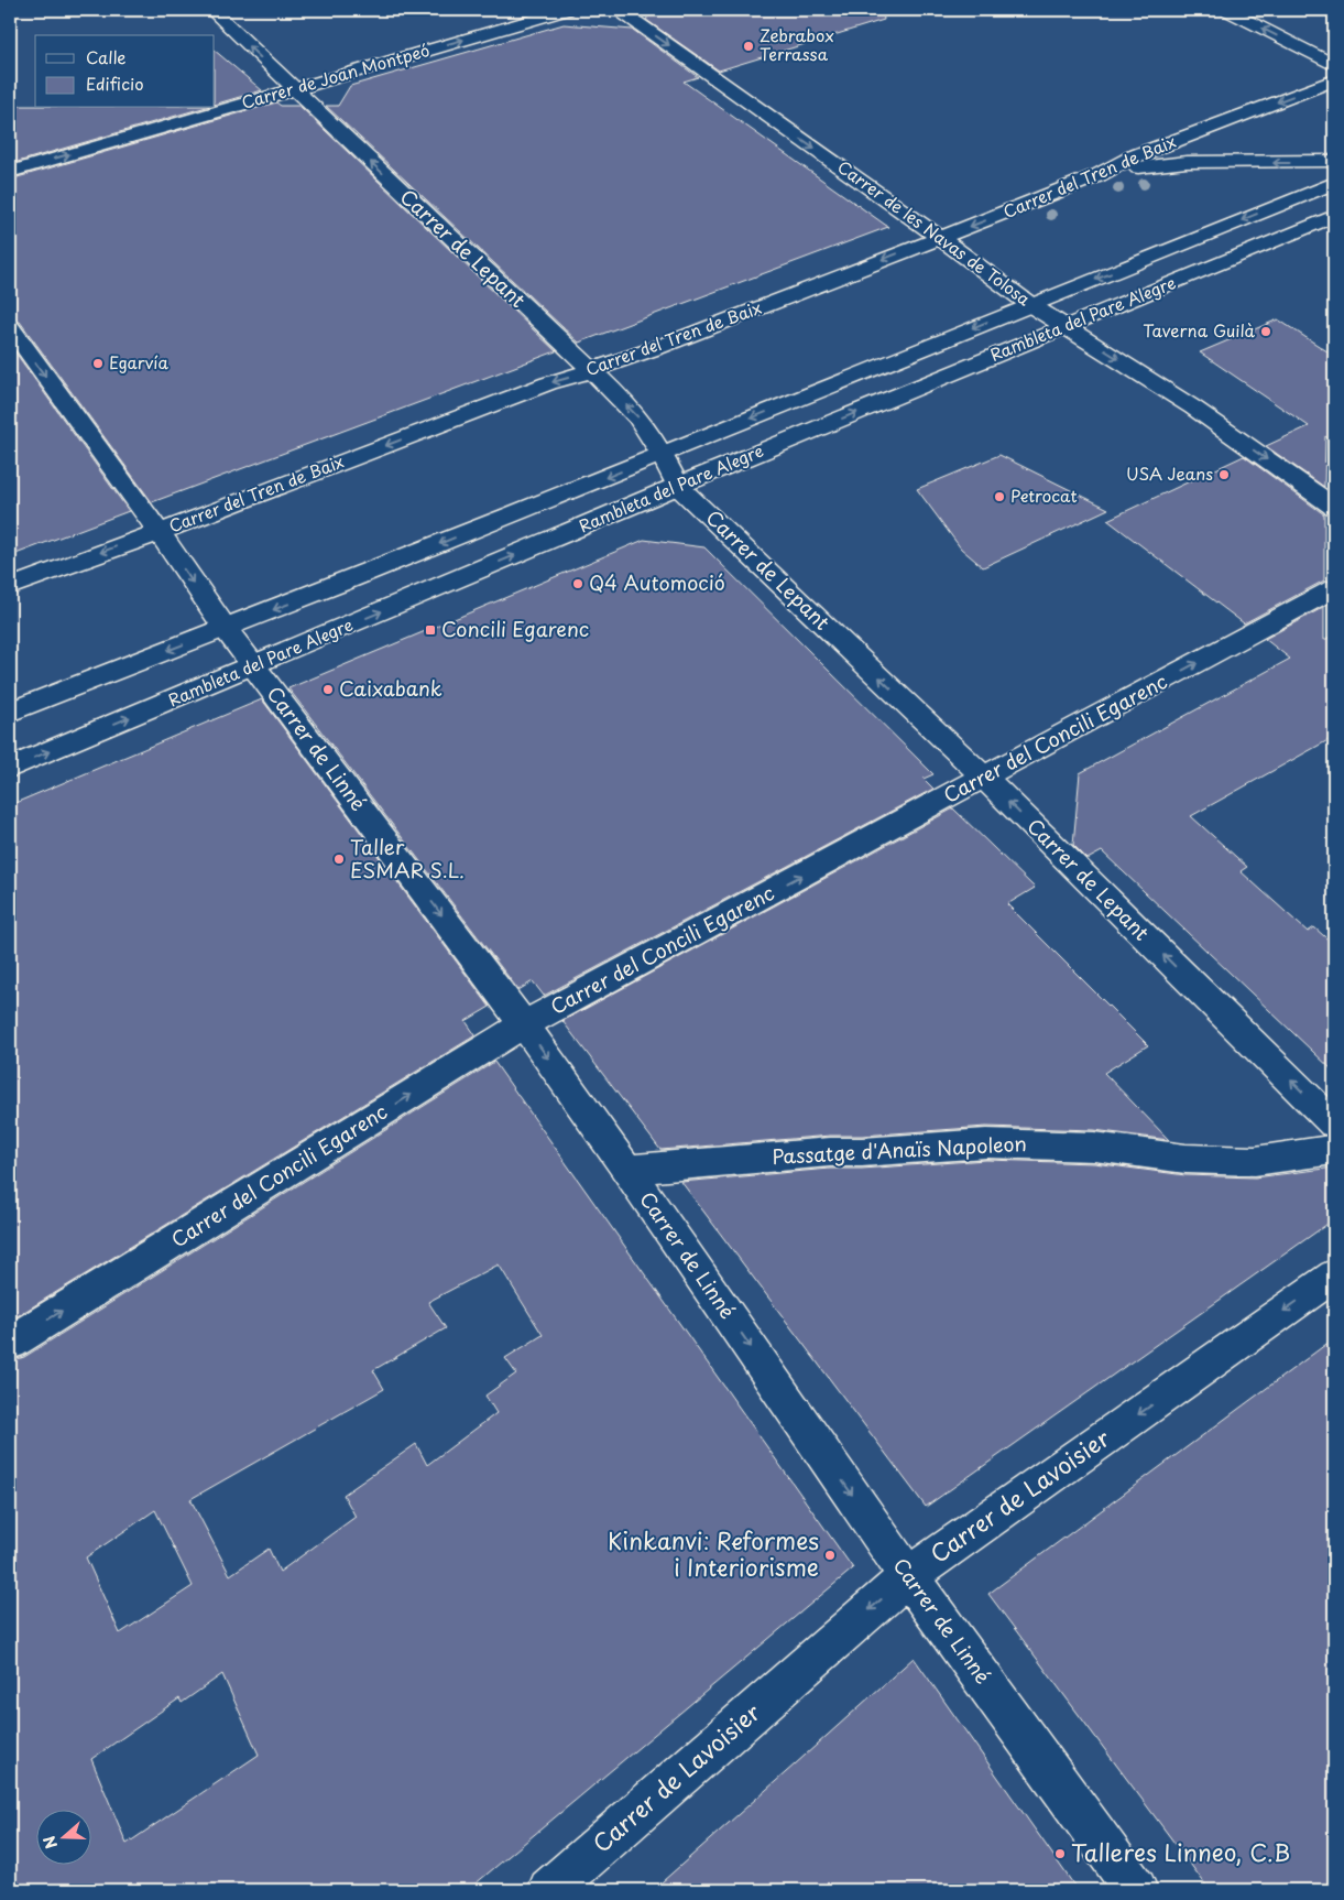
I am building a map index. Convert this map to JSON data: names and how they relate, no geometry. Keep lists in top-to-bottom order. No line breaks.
{"streets":{"street":["Carrer de Joan Montpeó","Carrer del Tren de Baix","Carrer de les Navas de Tolosa","Carrer de Lepant","Rambleta del Pare Alegre","Carrer del Concili Egarenc","Carrer de Linné","Passatge d'Anaïs Napoleon","Carrer de Lavoisier"]},"crossings":[["Carrer de Joan Montpeó","Carrer de Lepant"],["Carrer del Tren de Baix","Carrer de les Navas de Tolosa"],["Carrer del Tren de Baix","Carrer de Lepant"],["Carrer del Tren de Baix","Carrer de Linné"],["Carrer de les Navas de Tolosa","Rambleta del Pare Alegre"],["Carrer de Lepant","Rambleta del Pare Alegre"],["Carrer de Lepant","Carrer del Concili Egarenc"],["Rambleta del Pare Alegre","Carrer de Linné"],["Carrer del Concili Egarenc","Carrer de Linné"],["Carrer de Linné","Passatge d'Anaïs Napoleon"],["Carrer de Linné","Carrer de Lavoisier"]],"one_way":["Carrer de Joan Montpeó","Carrer del Tren de Baix","Carrer de les Navas de Tolosa","Carrer de Lepant","Carrer del Concili Egarenc","Carrer de Linné","Carrer de Lavoisier"],"places":{"other":["Zebrabox Terrassa","Taverna Guilà","Egarvía","USA Jeans","Petrocat","Q4 Automoció","Caixabank","Taller ESMAR S.L.","Kinkanvi: Reformes i Interiorisme","Talleres Linneo, C.B"],"transit":["Concili Egarenc"]},"legend":["Calle","Edificio"],"north":"left"}
